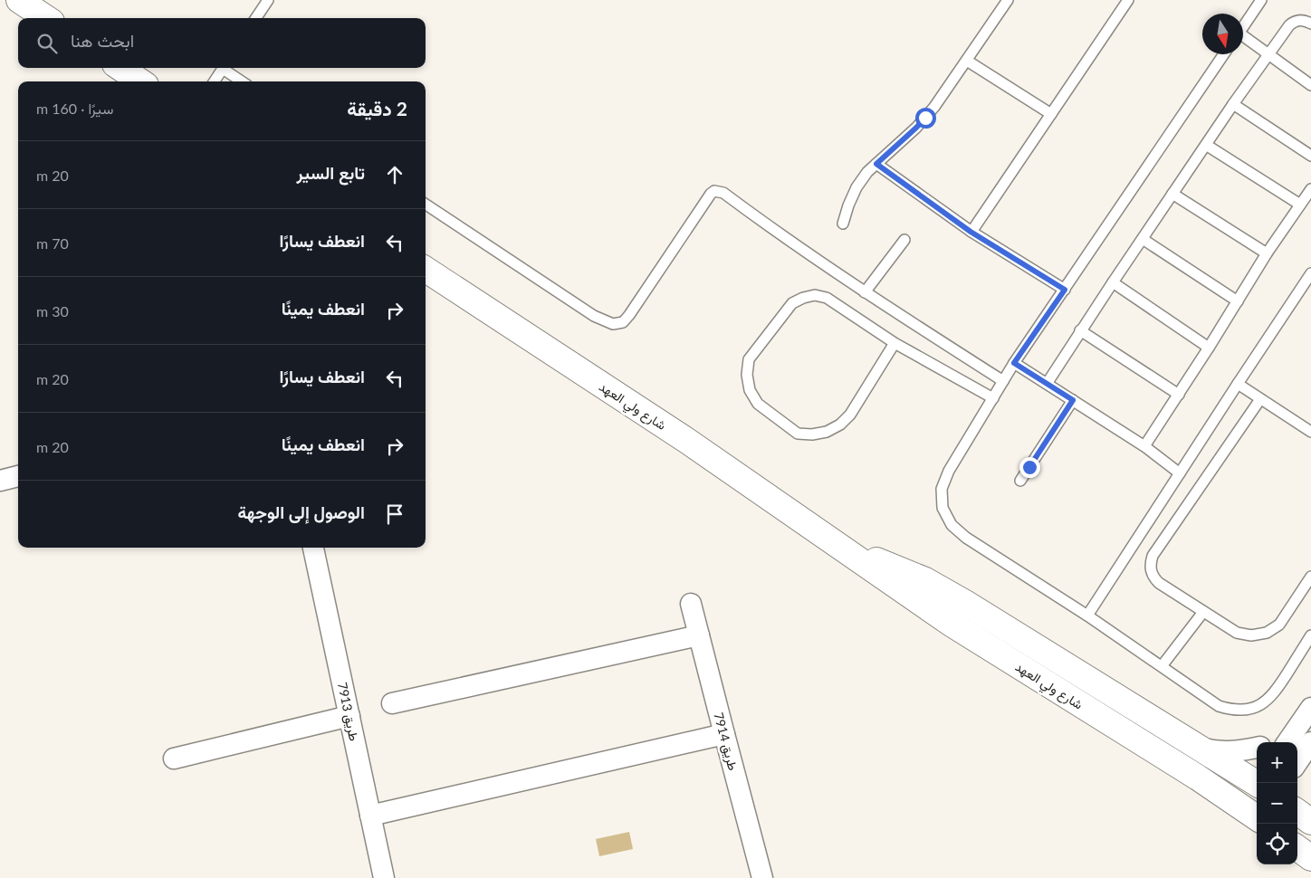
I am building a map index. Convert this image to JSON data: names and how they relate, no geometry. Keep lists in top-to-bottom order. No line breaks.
{"streets":{"main road":["شارع ولي العهد"],"street":["طريق 7913","طريق 7914"]},"north":"bottom","page":{"search":"ابحث هنا","heading":["2 دقيقة","سيرًا · 160 m"],"list":[["تابع السير","20 m"],["انعطف يسارًا","70 m"],["انعطف يمينًا","30 m"],["انعطف يسارًا","20 m"],["انعطف يمينًا","20 m"],"الوصول إلى الوجهة"],"map_buttons":["+","−"]}}
